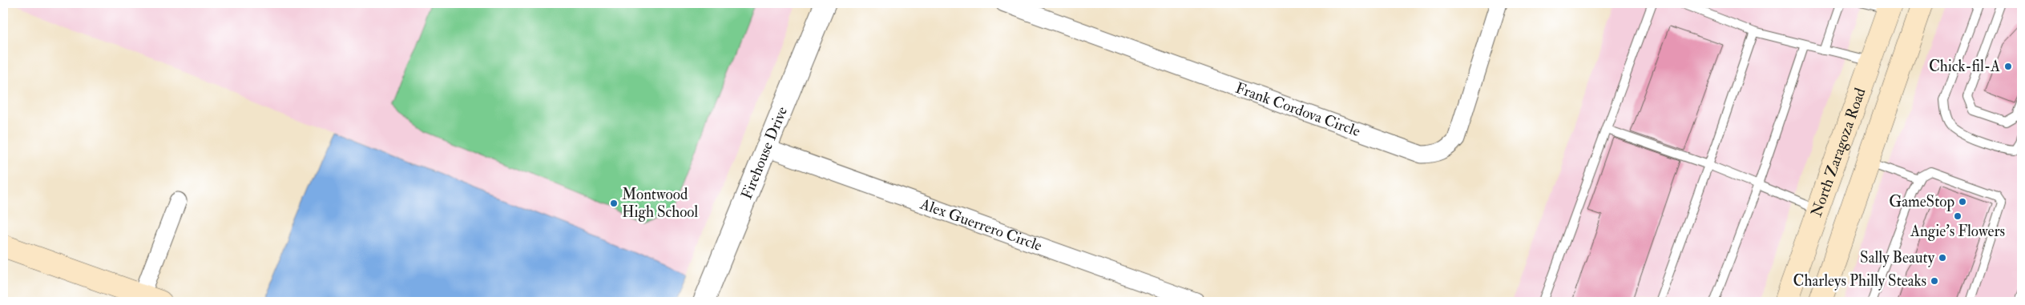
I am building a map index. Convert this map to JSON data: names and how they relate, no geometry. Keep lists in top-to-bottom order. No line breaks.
{"streets":{"main road":["North Zaragoza Road"],"street":["Frank Cordova Circle","Firehouse Drive","Alex Guerrero Circle"]},"crossings":[["Firehouse Drive","Alex Guerrero Circle"]],"places":["Chick-fil-A","GameStop","Montwood High School","Angie's Flowers","Sally Beauty","Charleys Philly Steaks"]}
